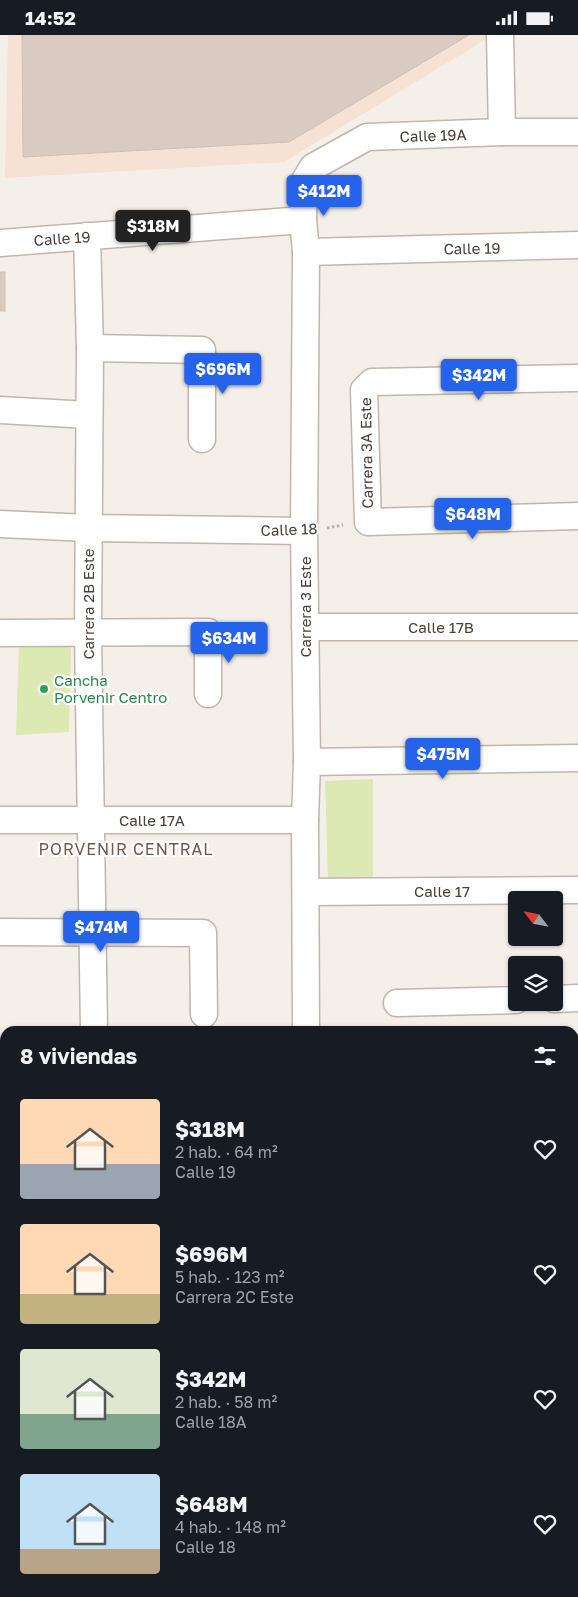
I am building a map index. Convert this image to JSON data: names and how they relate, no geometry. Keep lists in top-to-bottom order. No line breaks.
{"streets":{"street":["Calle 19A","Calle 19","Carrera 3A Este","Calle 18","Carrera 2B Este","Carrera 3 Este","Calle 17B","Calle 17A","Calle 17"]},"crossings":[["Calle 19A","Carrera 3 Este"],["Calle 19","Carrera 2B Este"],["Calle 19","Carrera 3 Este"],["Carrera 3A Este","Calle 18"],["Calle 18","Carrera 2B Este"],["Calle 18","Carrera 3 Este"],["Carrera 2B Este","Calle 17A"],["Carrera 3 Este","Calle 17B"],["Carrera 3 Este","Calle 17A"],["Carrera 3 Este","Calle 17"]],"districts":["PORVENIR CENTRAL"],"places":["Cancha Porvenir Centro"],"north":"top left","page":{"status":"14:52","price":["$412M","$318M","$696M","$342M","$648M","$634M","$475M","$474M"],"heading":"8 viviendas","list":[{"name":"$318M","note":"2 hab. · 64 m² · Calle 19"},{"name":"$696M","note":"5 hab. · 123 m² · Carrera 2C Este"},{"name":"$342M","note":"2 hab. · 58 m² · Calle 18A"},{"name":"$648M","note":"4 hab. · 148 m² · Calle 18"}]}}
